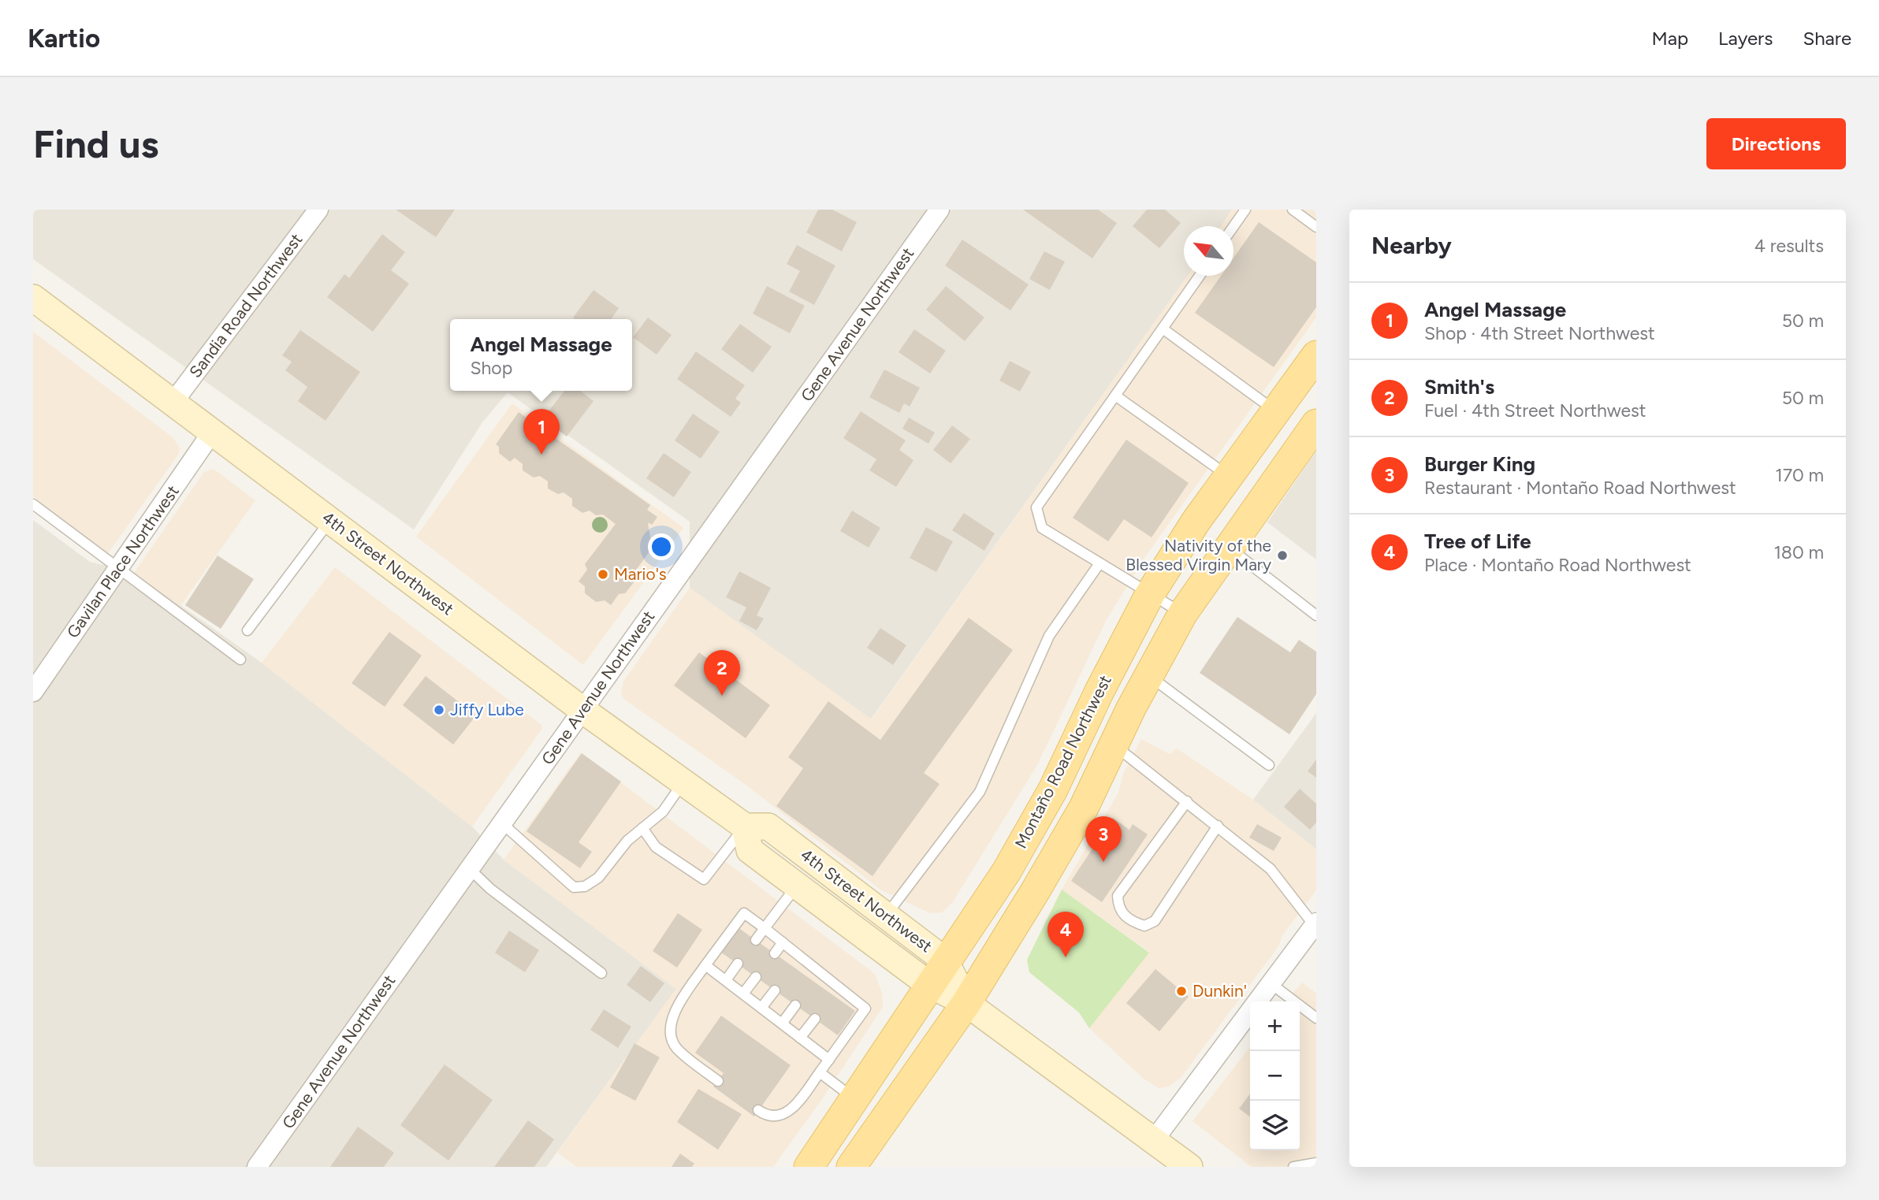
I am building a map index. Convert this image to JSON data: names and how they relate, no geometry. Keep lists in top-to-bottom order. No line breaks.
{"streets":{"main road":["4th Street Northwest","Montaño Road Northwest"],"street":["Sandia Road Northwest","Gene Avenue Northwest","Gavilan Place Northwest"]},"crossings":[["Sandia Road Northwest","4th Street Northwest"],["Gene Avenue Northwest","4th Street Northwest"],["Gavilan Place Northwest","4th Street Northwest"],["4th Street Northwest","Montaño Road Northwest"]],"places":["Nativity of the Blessed Virgin Mary","Mario's","Jiffy Lube","Dunkin'"],"north":"top left","page":{"header":"Kartio","nav":["Map","Layers","Share"],"buttons":"Directions","title":"Find us","heading":["Nearby","4 results"],"list":[{"mark":"1","name":"Angel Massage","note":"Shop · 4th Street Northwest","value":"50 m"},{"mark":"2","name":"Smith's","note":"Fuel · 4th Street Northwest","value":"50 m"},{"mark":"3","name":"Burger King","note":"Restaurant · Montaño Road Northwest","value":"170 m"},{"mark":"4","name":"Tree of Life","note":"Place · Montaño Road Northwest","value":"180 m"}],"popup":["Angel Massage","Shop"],"pins":["1","2","3","4"],"map_buttons":["+","−"]}}
